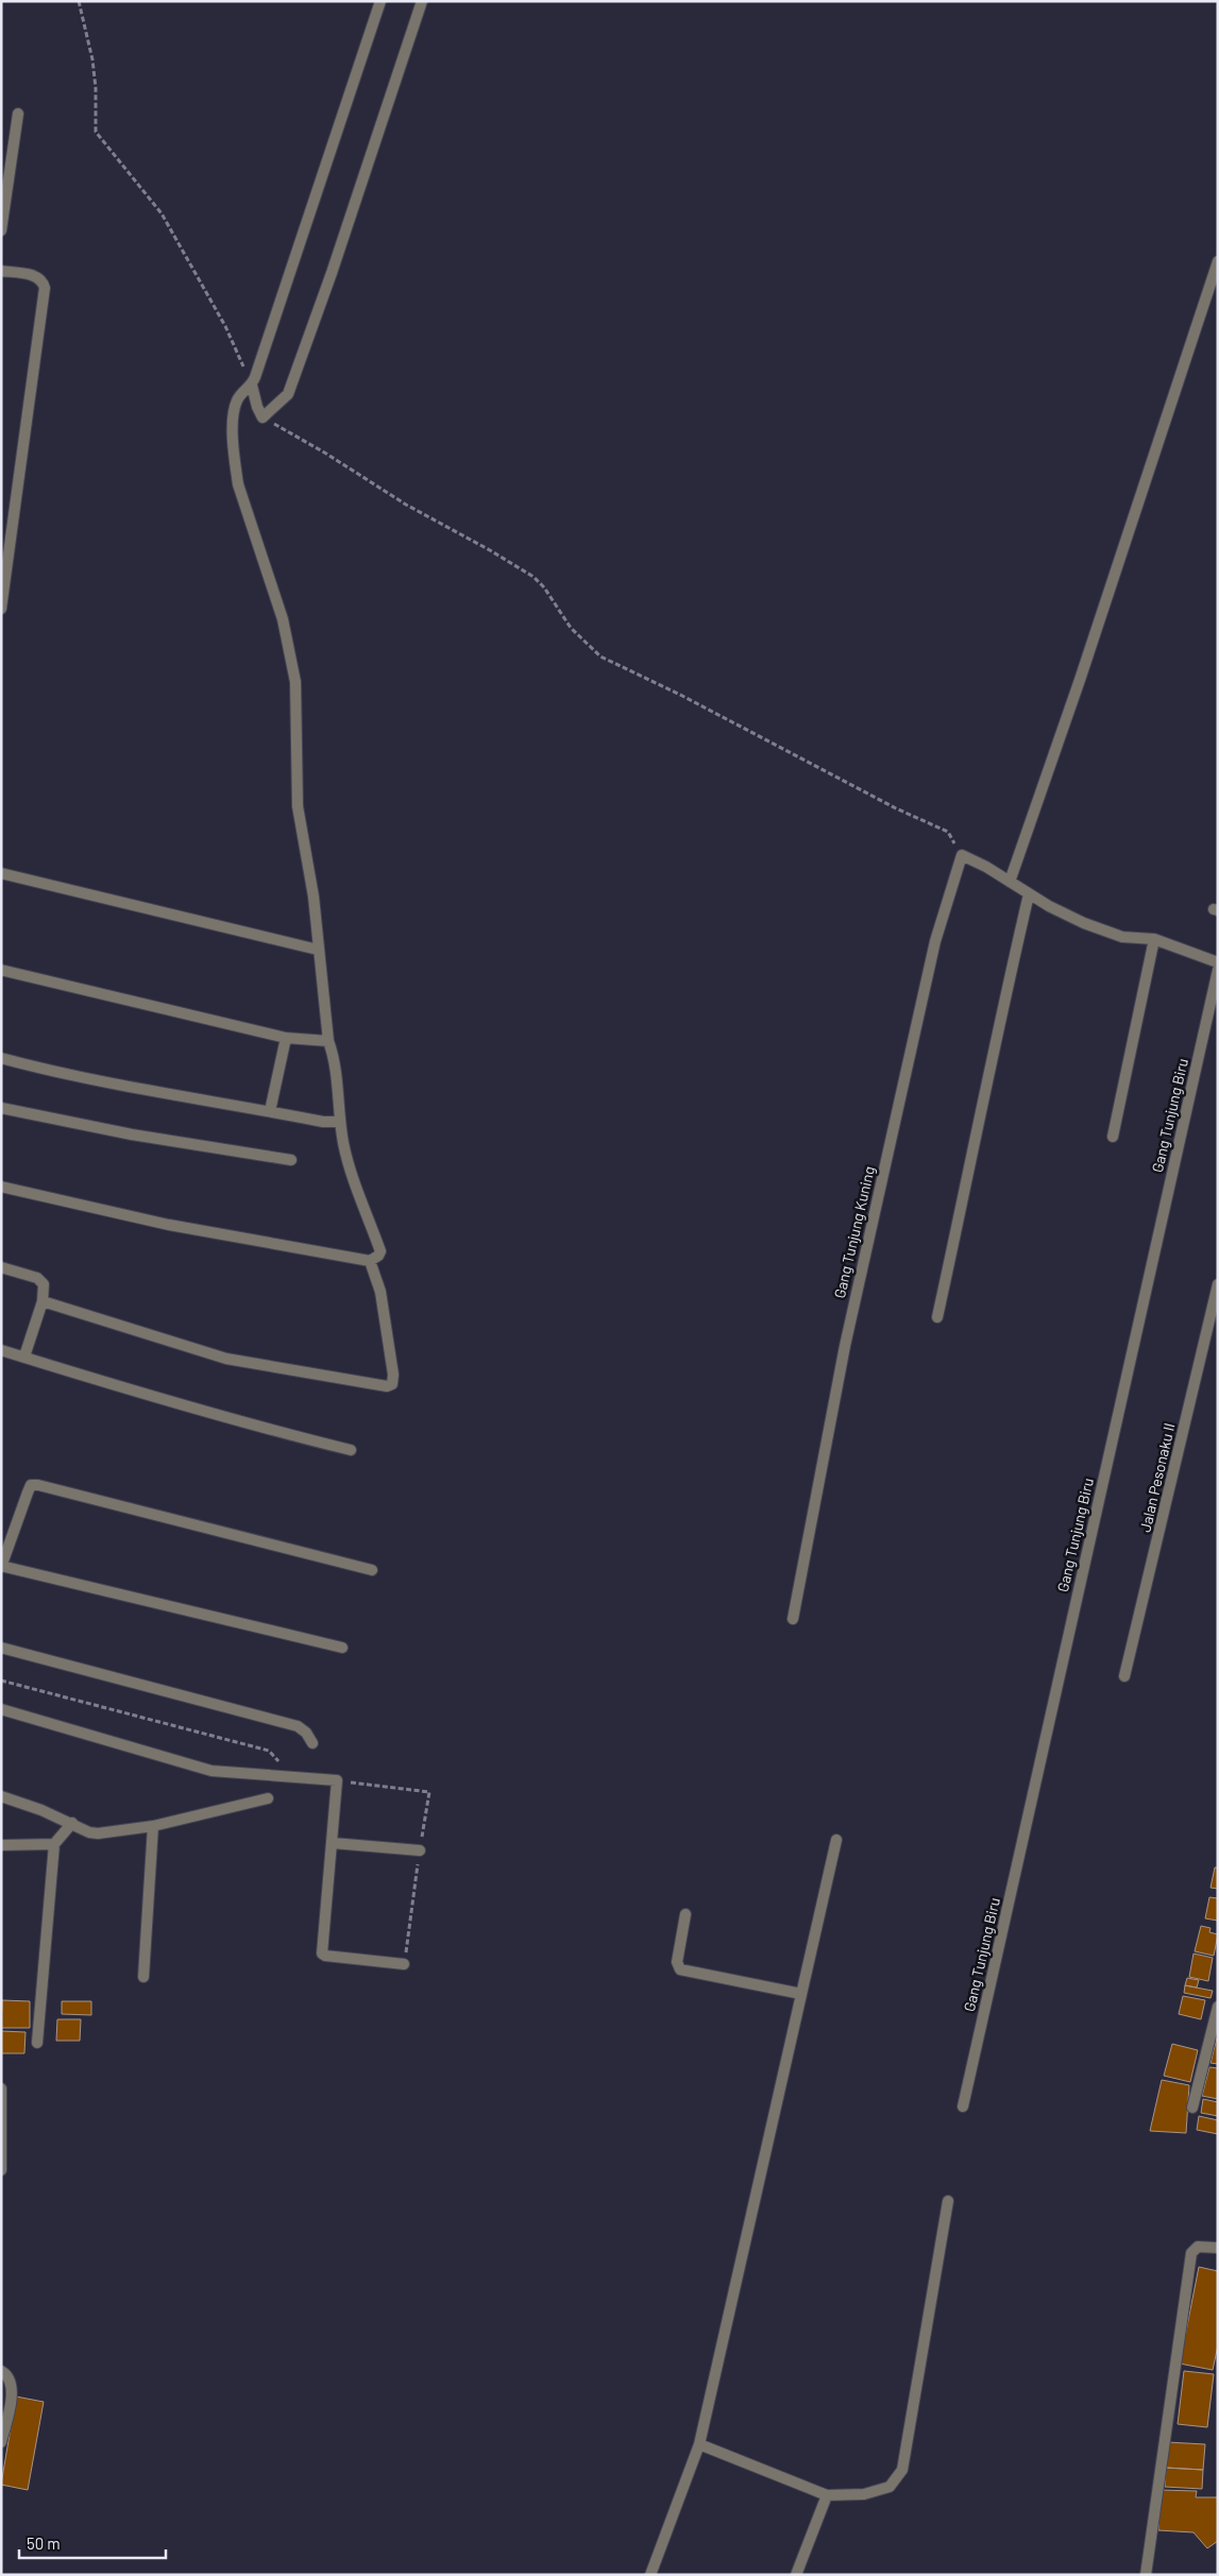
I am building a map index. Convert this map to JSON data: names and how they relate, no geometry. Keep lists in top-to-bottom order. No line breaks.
{"streets":{"street":["Gang Tunjung Biru","Gang Tunjung Kuning","Jalan Pesonaku II"]},"scale_bar":"50 m"}
